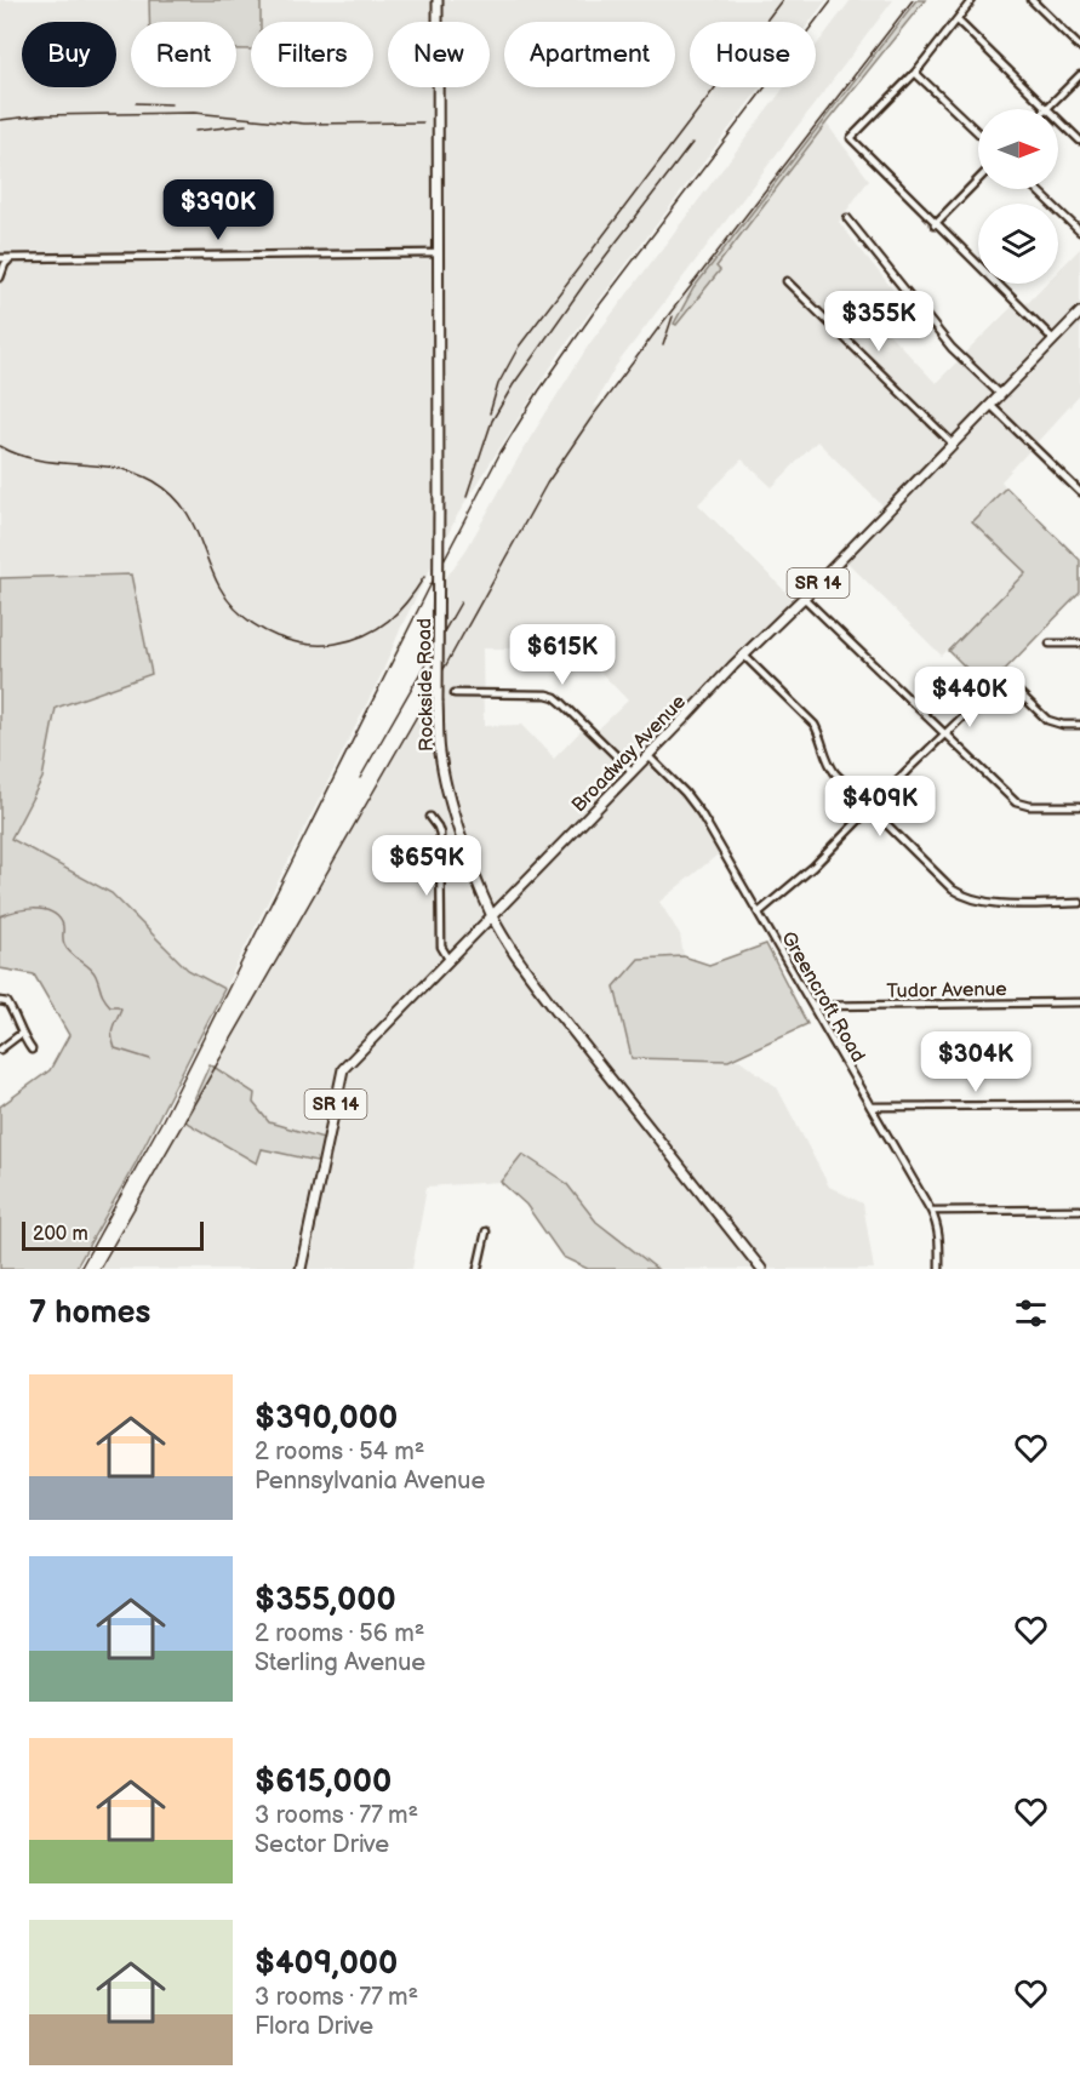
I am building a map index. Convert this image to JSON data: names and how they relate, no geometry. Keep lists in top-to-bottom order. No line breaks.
{"streets":{"main road":["SR 14","Rockside Road","Broadway Avenue"],"street":["Tudor Avenue","Greencroft Road"]},"crossings":[["Rockside Road","Broadway Avenue"],["Broadway Avenue","Greencroft Road"],["Tudor Avenue","Greencroft Road"]],"scale_bar":"200 m","north":"right","page":{"chip":["Buy","Rent","Filters","New","Apartment","House"],"price":["$390K","$355K","$615K","$440K","$409K","$659K","$304K"],"scale":"200 m","heading":"7 homes","list":[{"name":"$390,000","note":"2 rooms · 54 m² · Pennsylvania Avenue"},{"name":"$355,000","note":"2 rooms · 56 m² · Sterling Avenue"},{"name":"$615,000","note":"3 rooms · 77 m² · Sector Drive"},{"name":"$409,000","note":"3 rooms · 77 m² · Flora Drive"}]}}
